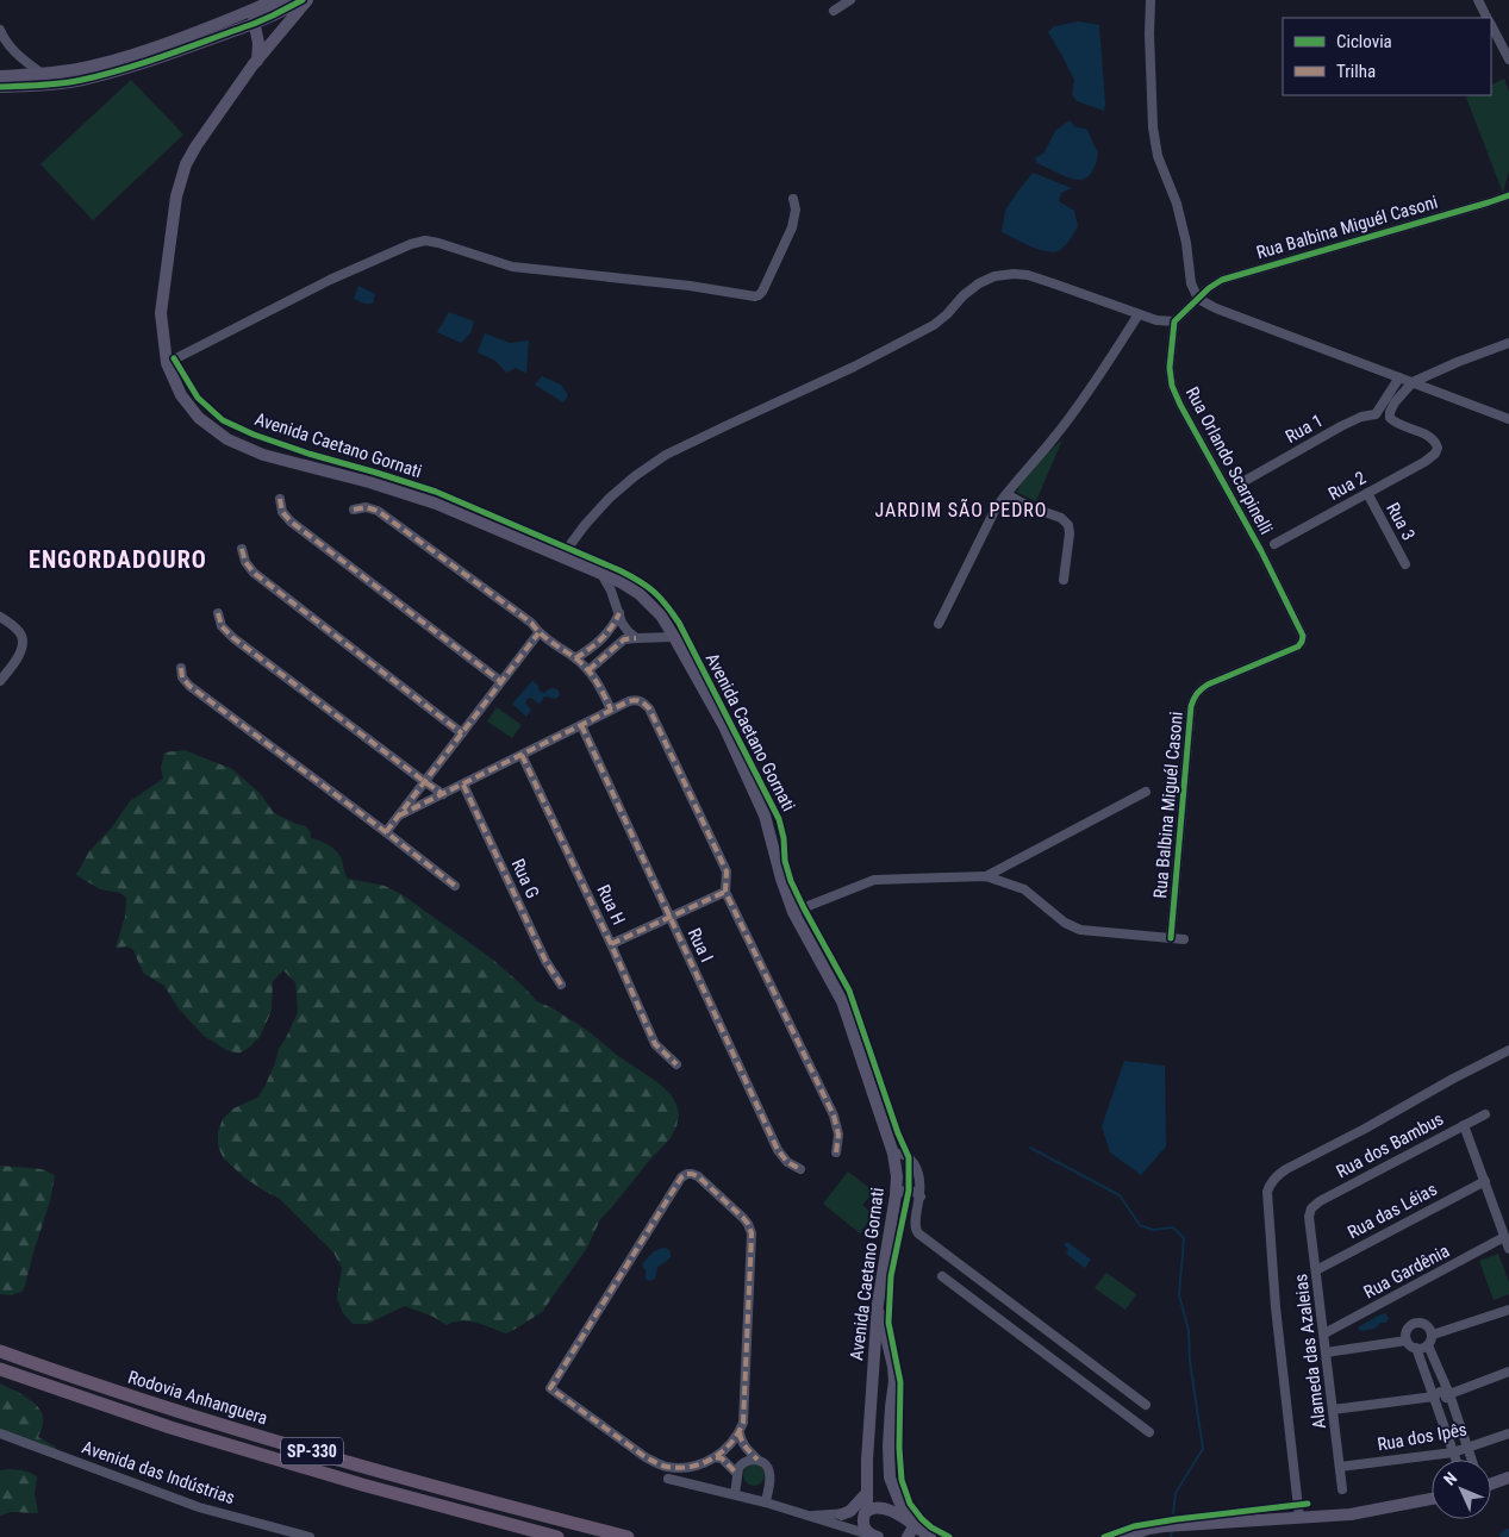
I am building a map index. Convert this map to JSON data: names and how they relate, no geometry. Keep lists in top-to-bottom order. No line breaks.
{"streets":{"highway":["Rodovia Anhanguera","SP-330"],"main road":["Avenida Caetano Gornati"],"street":["Rua Balbina Miguél Casoni","Rua 1","Rua Orlando Scarpinelli","Rua 2","Rua 3","Rua G","Rua H","Rua I","Rua dos Bambus","Rua das Léias","Rua Gardênia","Alameda das Azaleias","Rua dos Ipês","Avenida das Indústrias"]},"crossings":[["Rua Balbina Miguél Casoni","Rua Orlando Scarpinelli"],["Rua 2","Rua 3"],["Rua dos Bambus","Alameda das Azaleias"],["Rua das Léias","Alameda das Azaleias"],["Rua Gardênia","Alameda das Azaleias"],["Alameda das Azaleias","Rua dos Ipês"]],"districts":["JARDIM SÃO PEDRO","ENGORDADOURO"],"legend":["Ciclovia","Trilha"],"north":"top left"}
